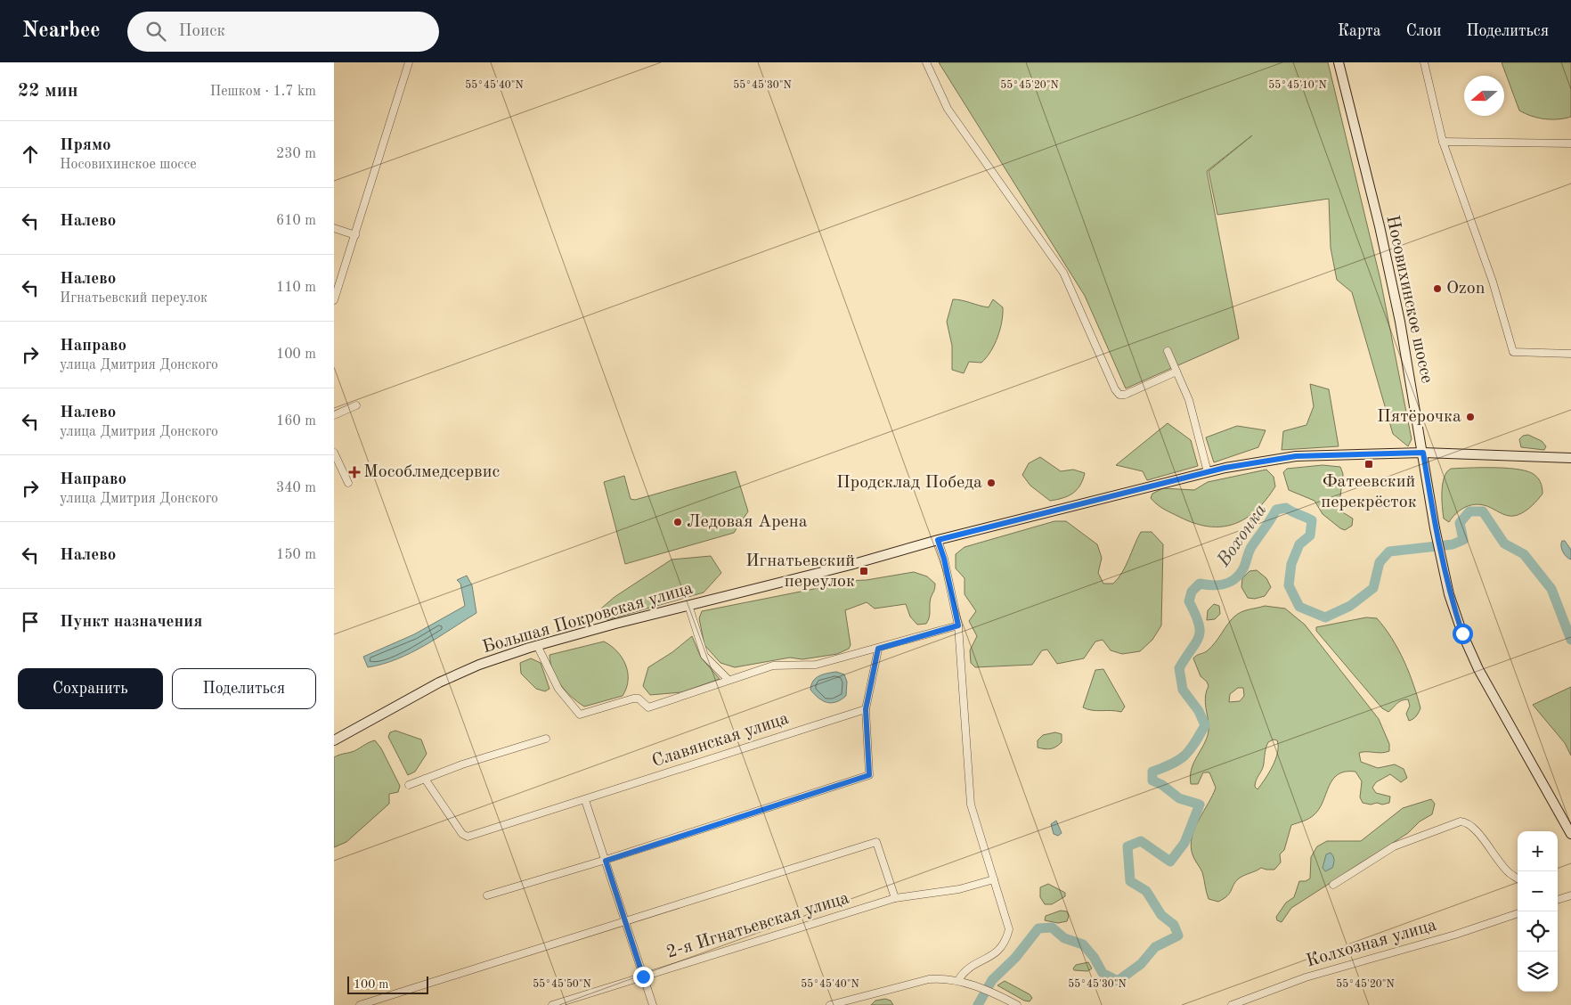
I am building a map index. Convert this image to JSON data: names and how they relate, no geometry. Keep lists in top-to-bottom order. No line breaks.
{"streets":{"main road":["Носовихинское шоссе","Большая Покровская улица"],"street":["Славянская улица","2-я Игнатьевская улица","Колхозная улица"]},"crossings":[["Носовихинское шоссе","Большая Покровская улица"]],"water":["Вохонка"],"places":{"other":["Ozon","Пятёрочка","Продсклад Победа","Ледовая Арена"],"transit":["Фатеевский перекрёсток","Игнатьевский переулок"],"health":["Мособлмедсервис"]},"scale_bar":"100 m","north":"left","page":{"header":"Nearbee","search":"Поиск","nav":["Карта","Слои","Поделиться"],"heading":["22 мин","Пешком · 1.7 km"],"list":[["Прямо","Носовихинское шоссе","230 m"],["Налево","610 m"],["Налево","Игнатьевский переулок","110 m"],["Направо","улица Дмитрия Донского","100 m"],["Налево","улица Дмитрия Донского","160 m"],["Направо","улица Дмитрия Донского","340 m"],["Налево","150 m"],"Пункт назначения"],"buttons":["Сохранить","Поделиться"],"map_buttons":["+","−"],"scale":"100 m"},"coordinates":["55°45'40\"N","55°45'30\"N","55°45'20\"N","55°45'10\"N","55°45'50\"N"]}
